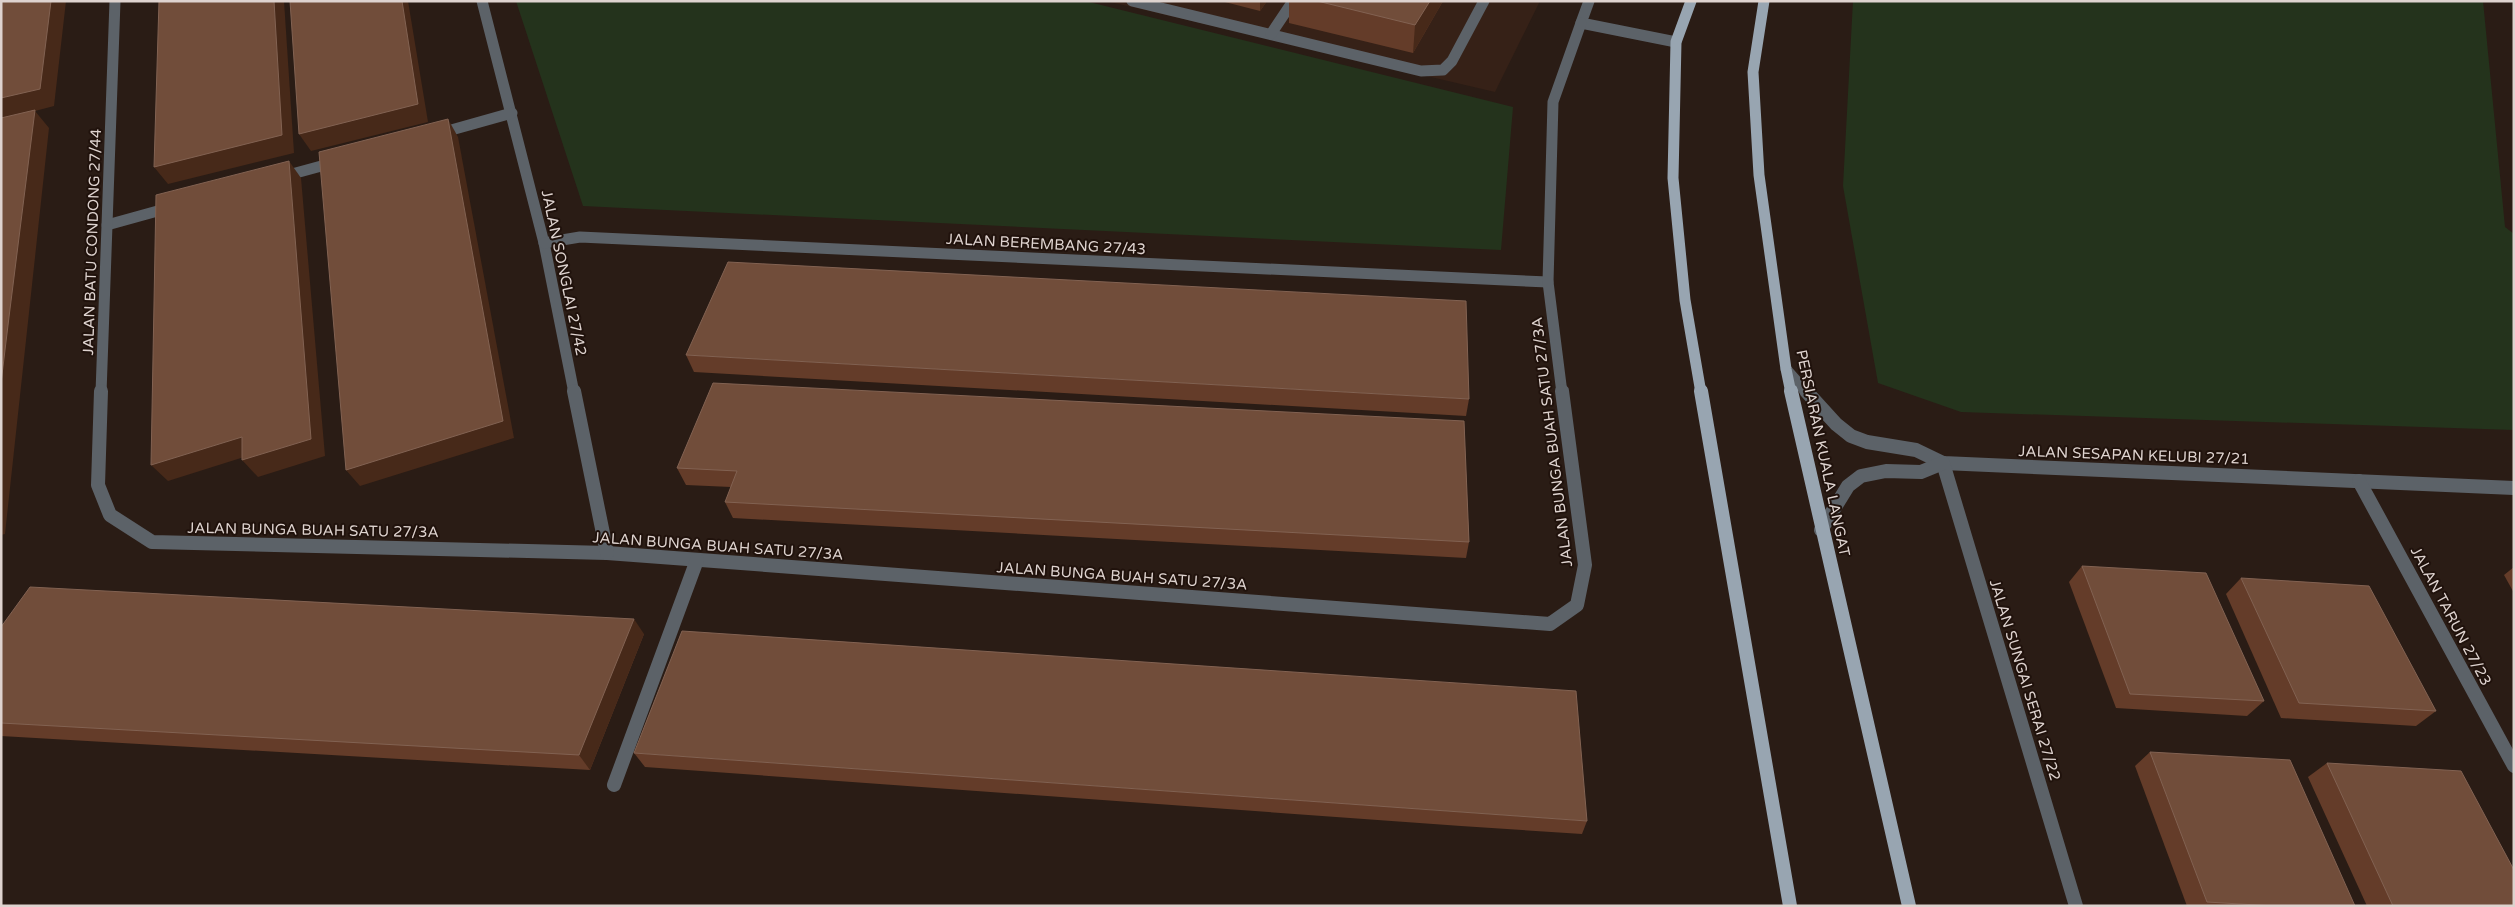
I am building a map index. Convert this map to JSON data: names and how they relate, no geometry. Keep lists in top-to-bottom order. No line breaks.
{"streets":{"main road":["PERSIARAN KUALA LANGAT"],"street":["JALAN BATU CONDONG 27/44","JALAN BEREMBANG 27/43","JALAN SONGLAI 27/42","JALAN BUNGA BUAH SATU 27/3A","JALAN SESAPAN KELUBI 27/21","JALAN TARUN 27/23","JALAN SUNGAI SERAI 27/22"]},"crossings":[["JALAN BATU CONDONG 27/44","JALAN BUNGA BUAH SATU 27/3A"],["JALAN BEREMBANG 27/43","JALAN SONGLAI 27/42"],["JALAN BEREMBANG 27/43","JALAN BUNGA BUAH SATU 27/3A"],["JALAN SONGLAI 27/42","JALAN BUNGA BUAH SATU 27/3A"],["PERSIARAN KUALA LANGAT","JALAN SESAPAN KELUBI 27/21"],["JALAN SESAPAN KELUBI 27/21","JALAN TARUN 27/23"],["JALAN SESAPAN KELUBI 27/21","JALAN SUNGAI SERAI 27/22"]]}
